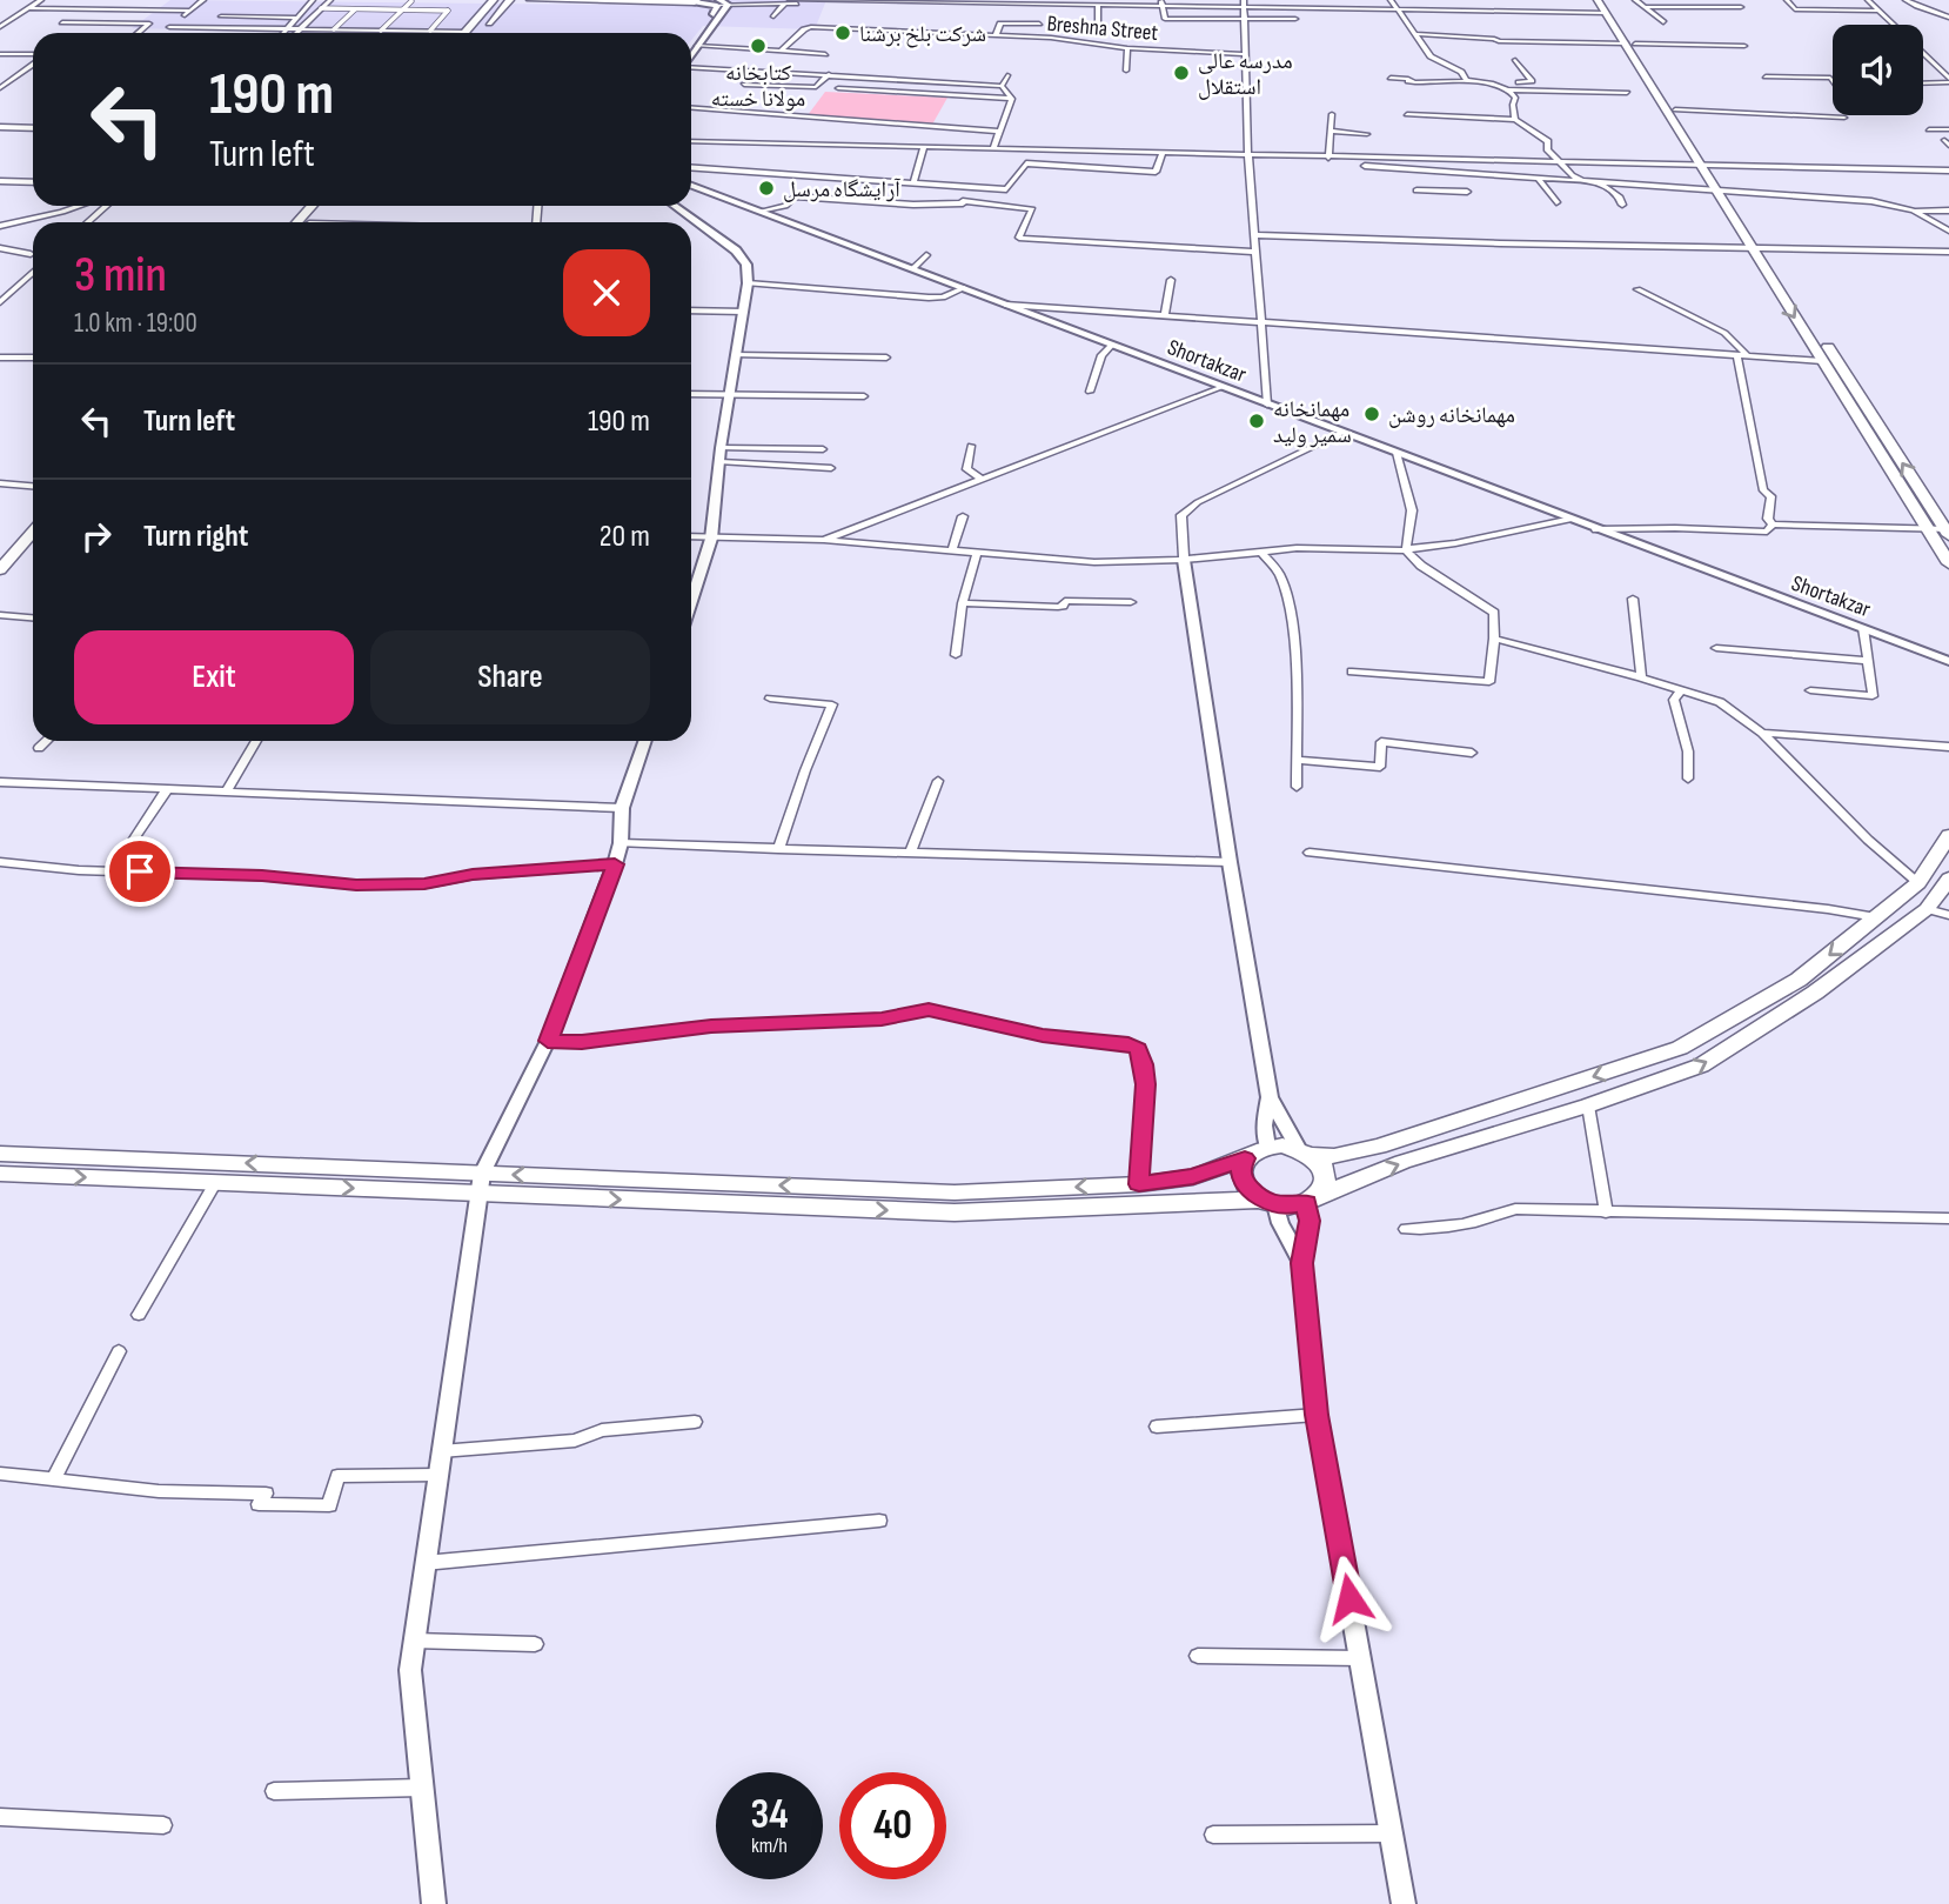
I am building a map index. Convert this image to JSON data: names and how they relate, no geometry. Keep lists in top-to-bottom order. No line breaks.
{"streets":{"street":["Breshna Street","Shortakzar"]},"places":["شرکت بلخ برشنا","کتابخانه مولانا خسته","مدرسه عالی استقلال","آرایشگاه مرسل","مهمانخانه روشن","مهمانخانه سمیر ولید"],"page":{"turn":["190 m","Turn left"],"heading":["3 min","1.0 km · 19:00"],"list":[{"name":"Turn left","value":"190 m"},{"name":"Turn right","value":"20 m"}],"buttons":["Exit","Share"],"speed":"34 km/h","limit":"40"}}
